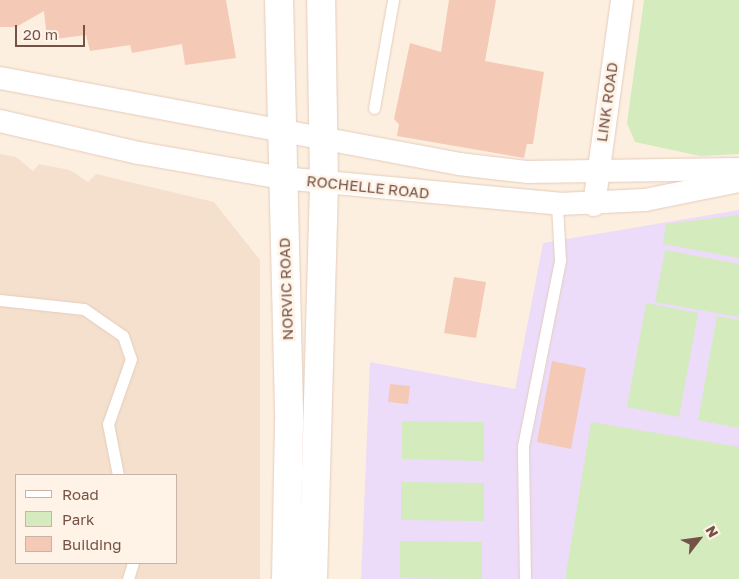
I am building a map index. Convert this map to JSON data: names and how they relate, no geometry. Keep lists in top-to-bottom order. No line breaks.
{"streets":{"street":["LINK ROAD","ROCHELLE ROAD","NORVIC ROAD"]},"crossings":[["LINK ROAD","ROCHELLE ROAD"],["ROCHELLE ROAD","NORVIC ROAD"]],"legend":["Road","Park","Building"],"scale_bar":"20 m","north":"top right"}
